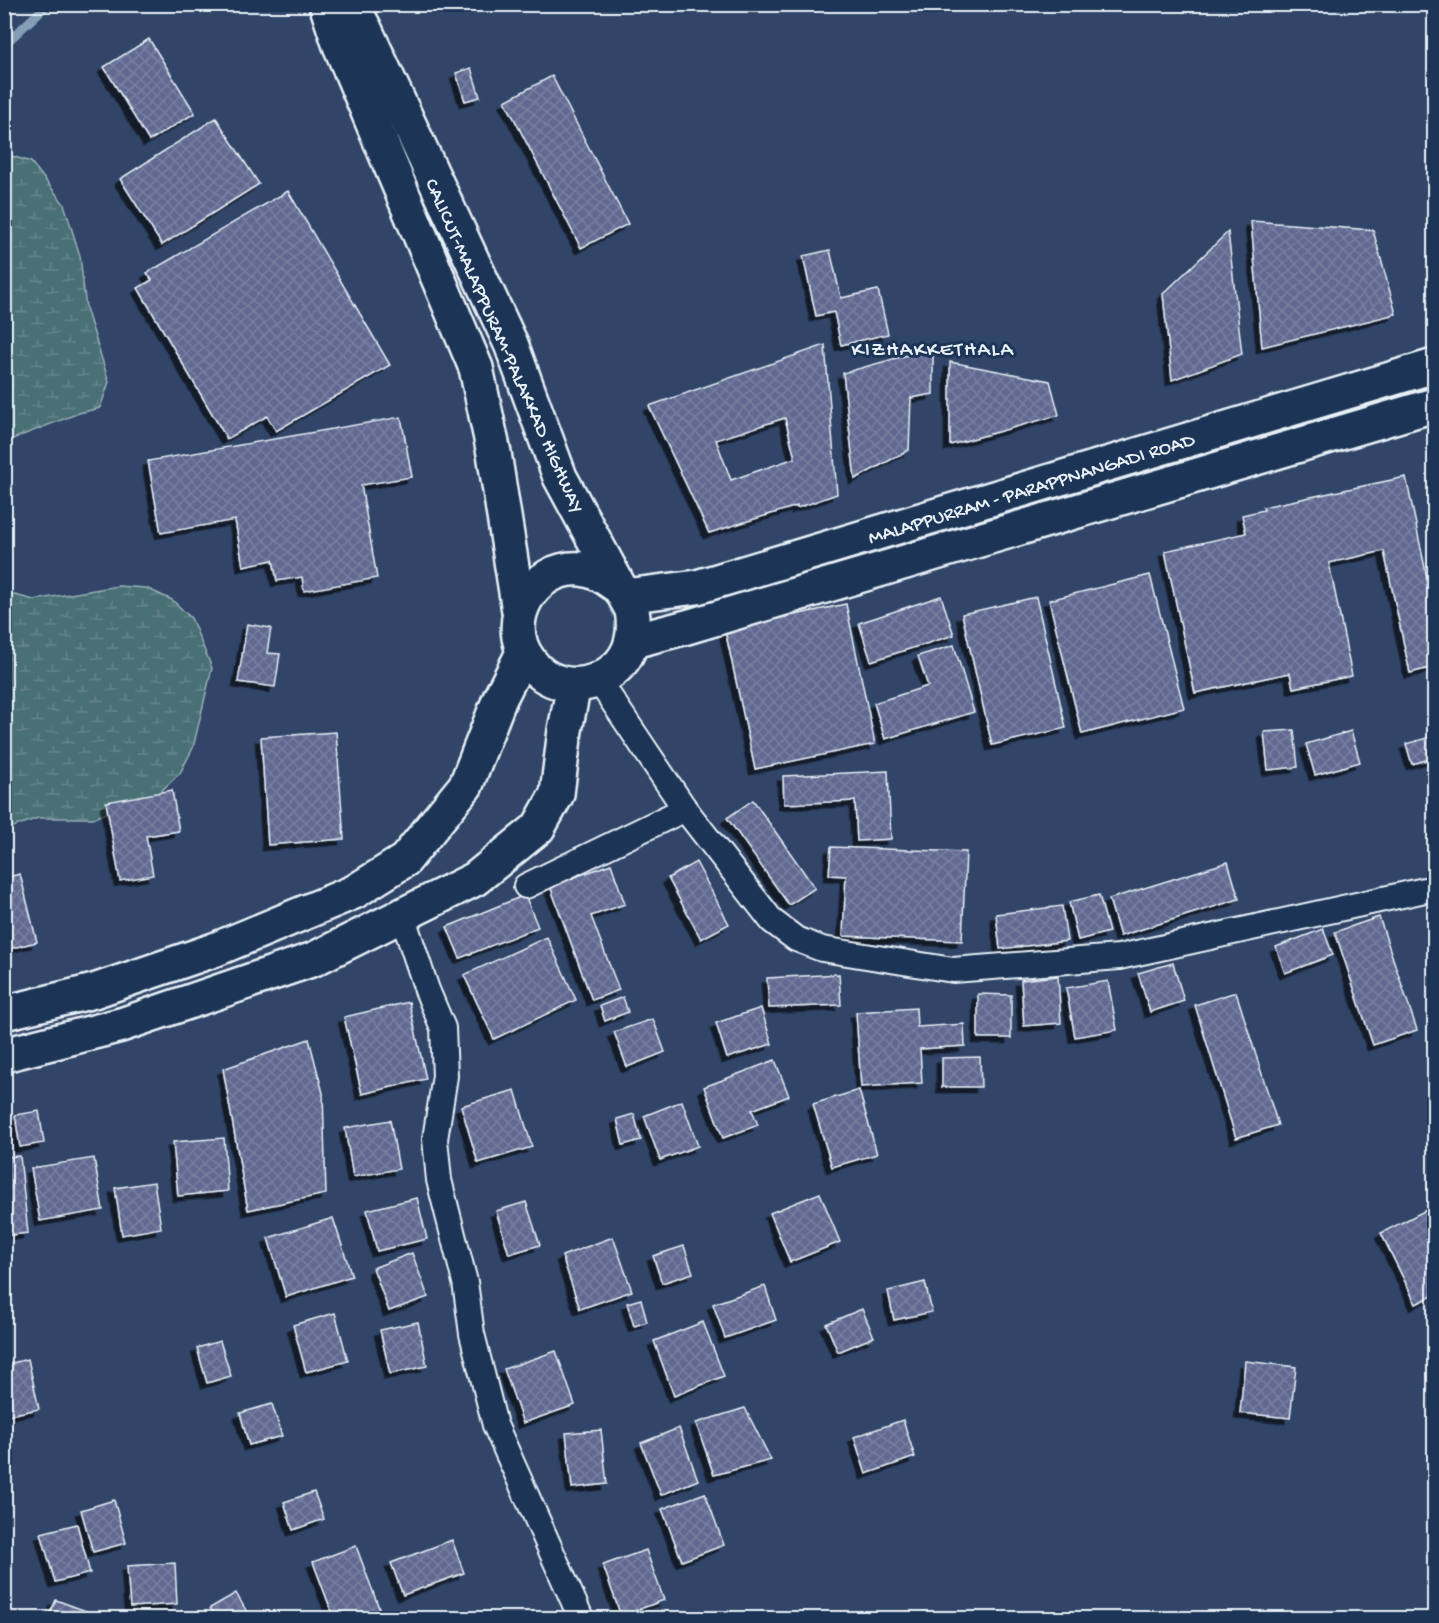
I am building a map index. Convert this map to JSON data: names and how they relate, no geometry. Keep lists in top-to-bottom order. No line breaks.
{"streets":{"main road":["CALICUT-MALAPPURAM-PALAKKAD HIGHWAY","MALAPPURRAM - PARAPPNANGADI ROAD"]},"crossings":[["CALICUT-MALAPPURAM-PALAKKAD HIGHWAY","MALAPPURRAM - PARAPPNANGADI ROAD"]],"districts":["KIZHAKKETHALA"]}
